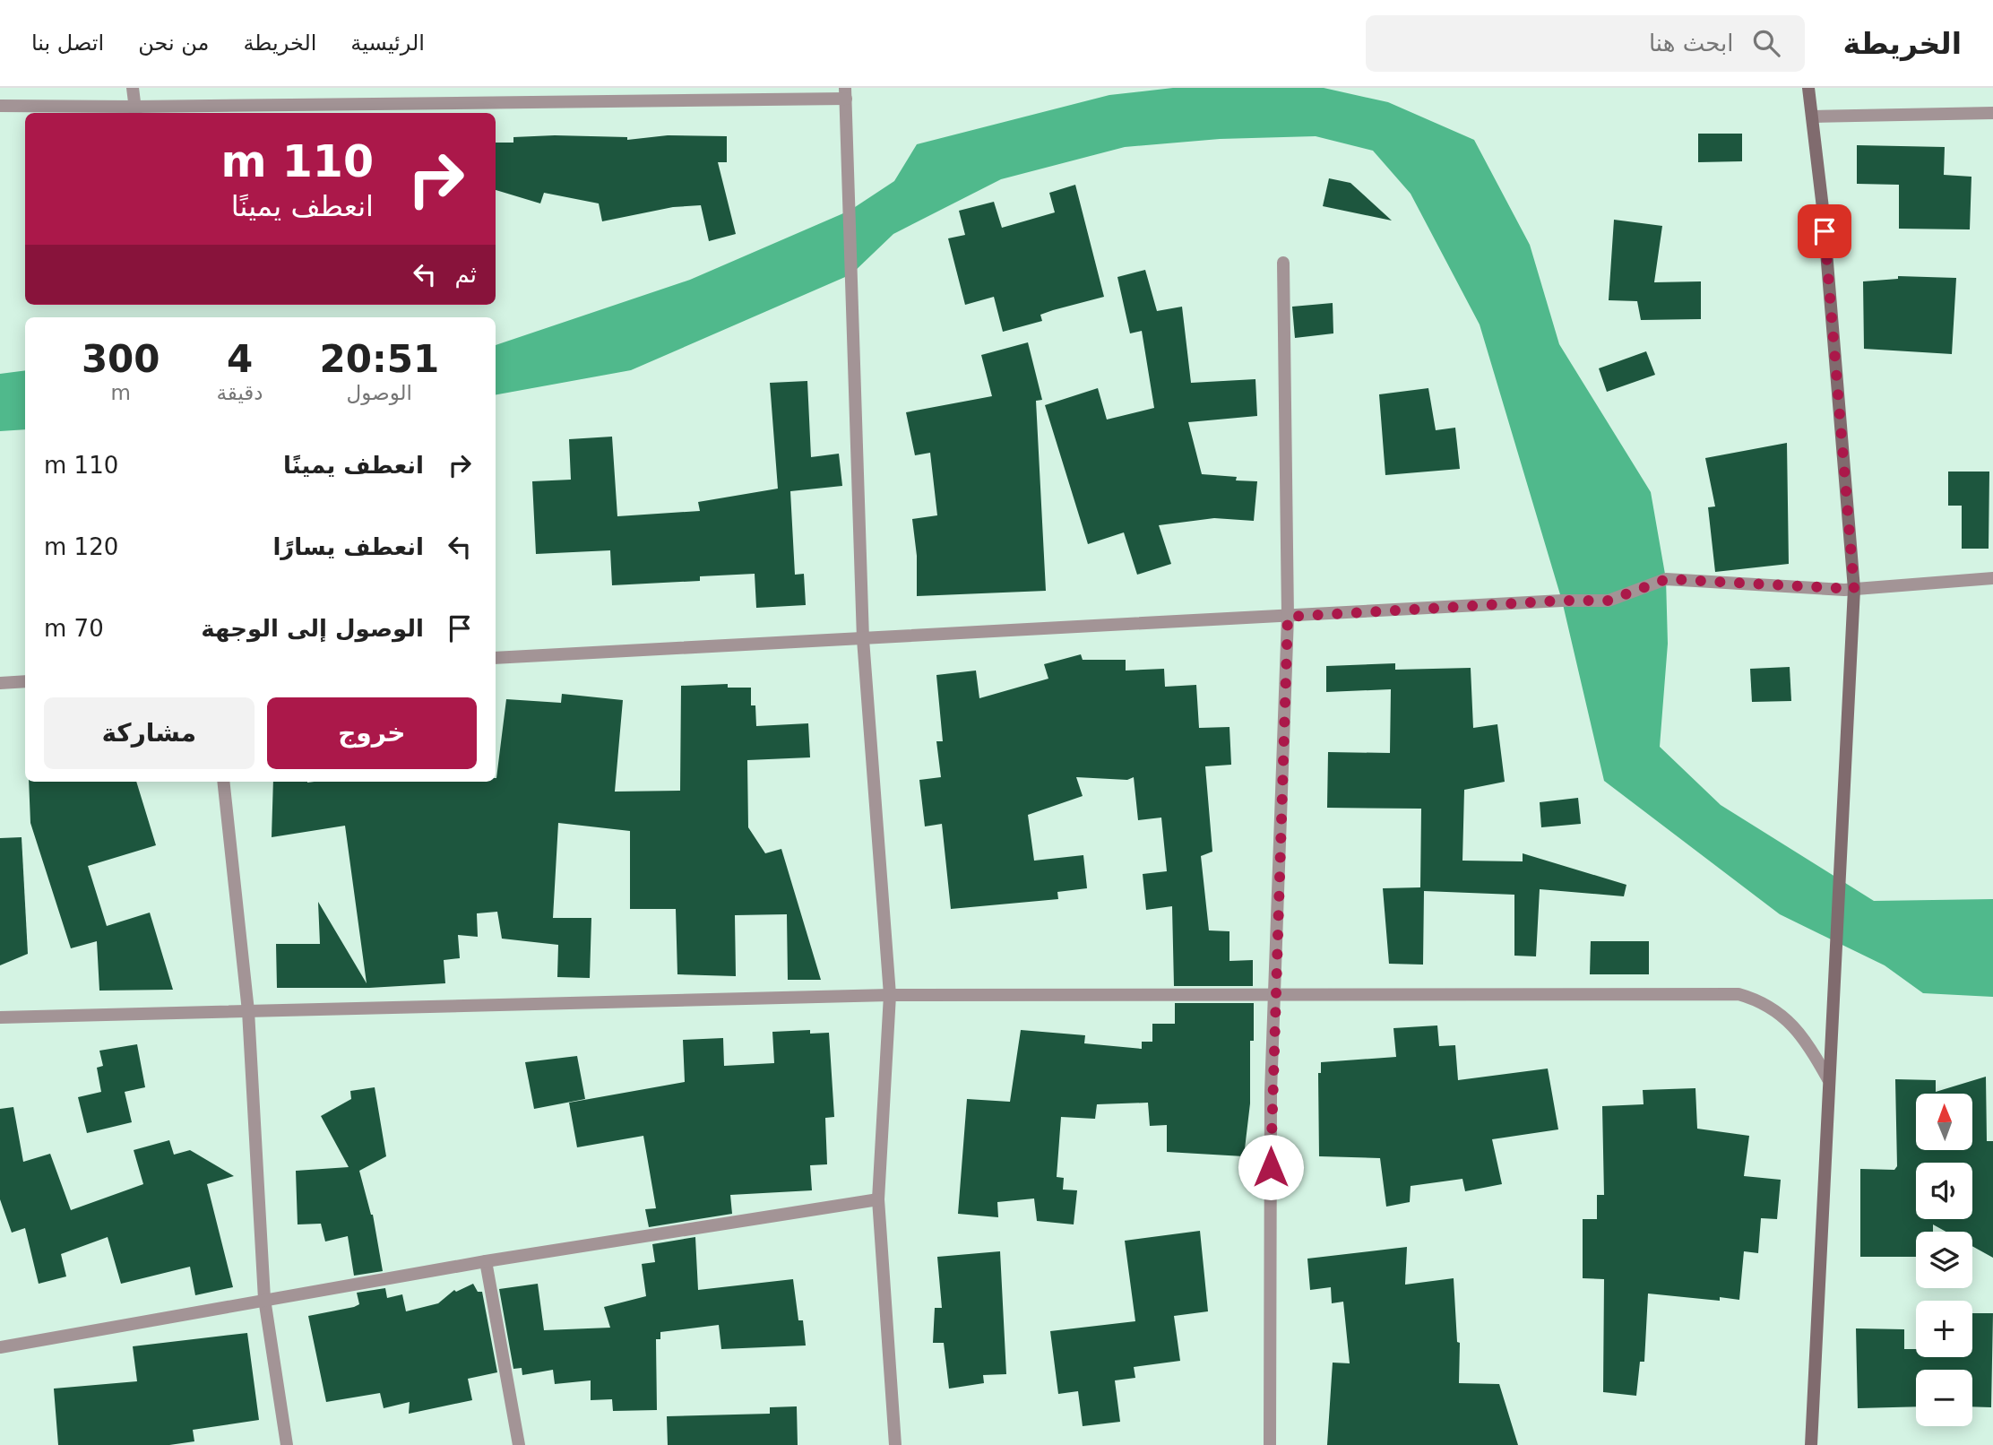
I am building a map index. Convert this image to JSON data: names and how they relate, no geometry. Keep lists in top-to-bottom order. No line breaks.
{"north":"top","page":{"header":"الخريطة","search":"ابحث هنا","nav":["الرئيسية","الخريطة","من نحن","اتصل بنا"],"turn":["110 m","انعطف يمينًا"],"then":"ثم","eta":["20:51","الوصول","4","دقيقة","300","m"],"list":[{"name":"انعطف يمينًا","value":"110 m"},{"name":"انعطف يسارًا","value":"120 m"},{"name":"الوصول إلى الوجهة","value":"70 m"}],"buttons":["خروج","مشاركة"],"map_buttons":["+","−"]}}
